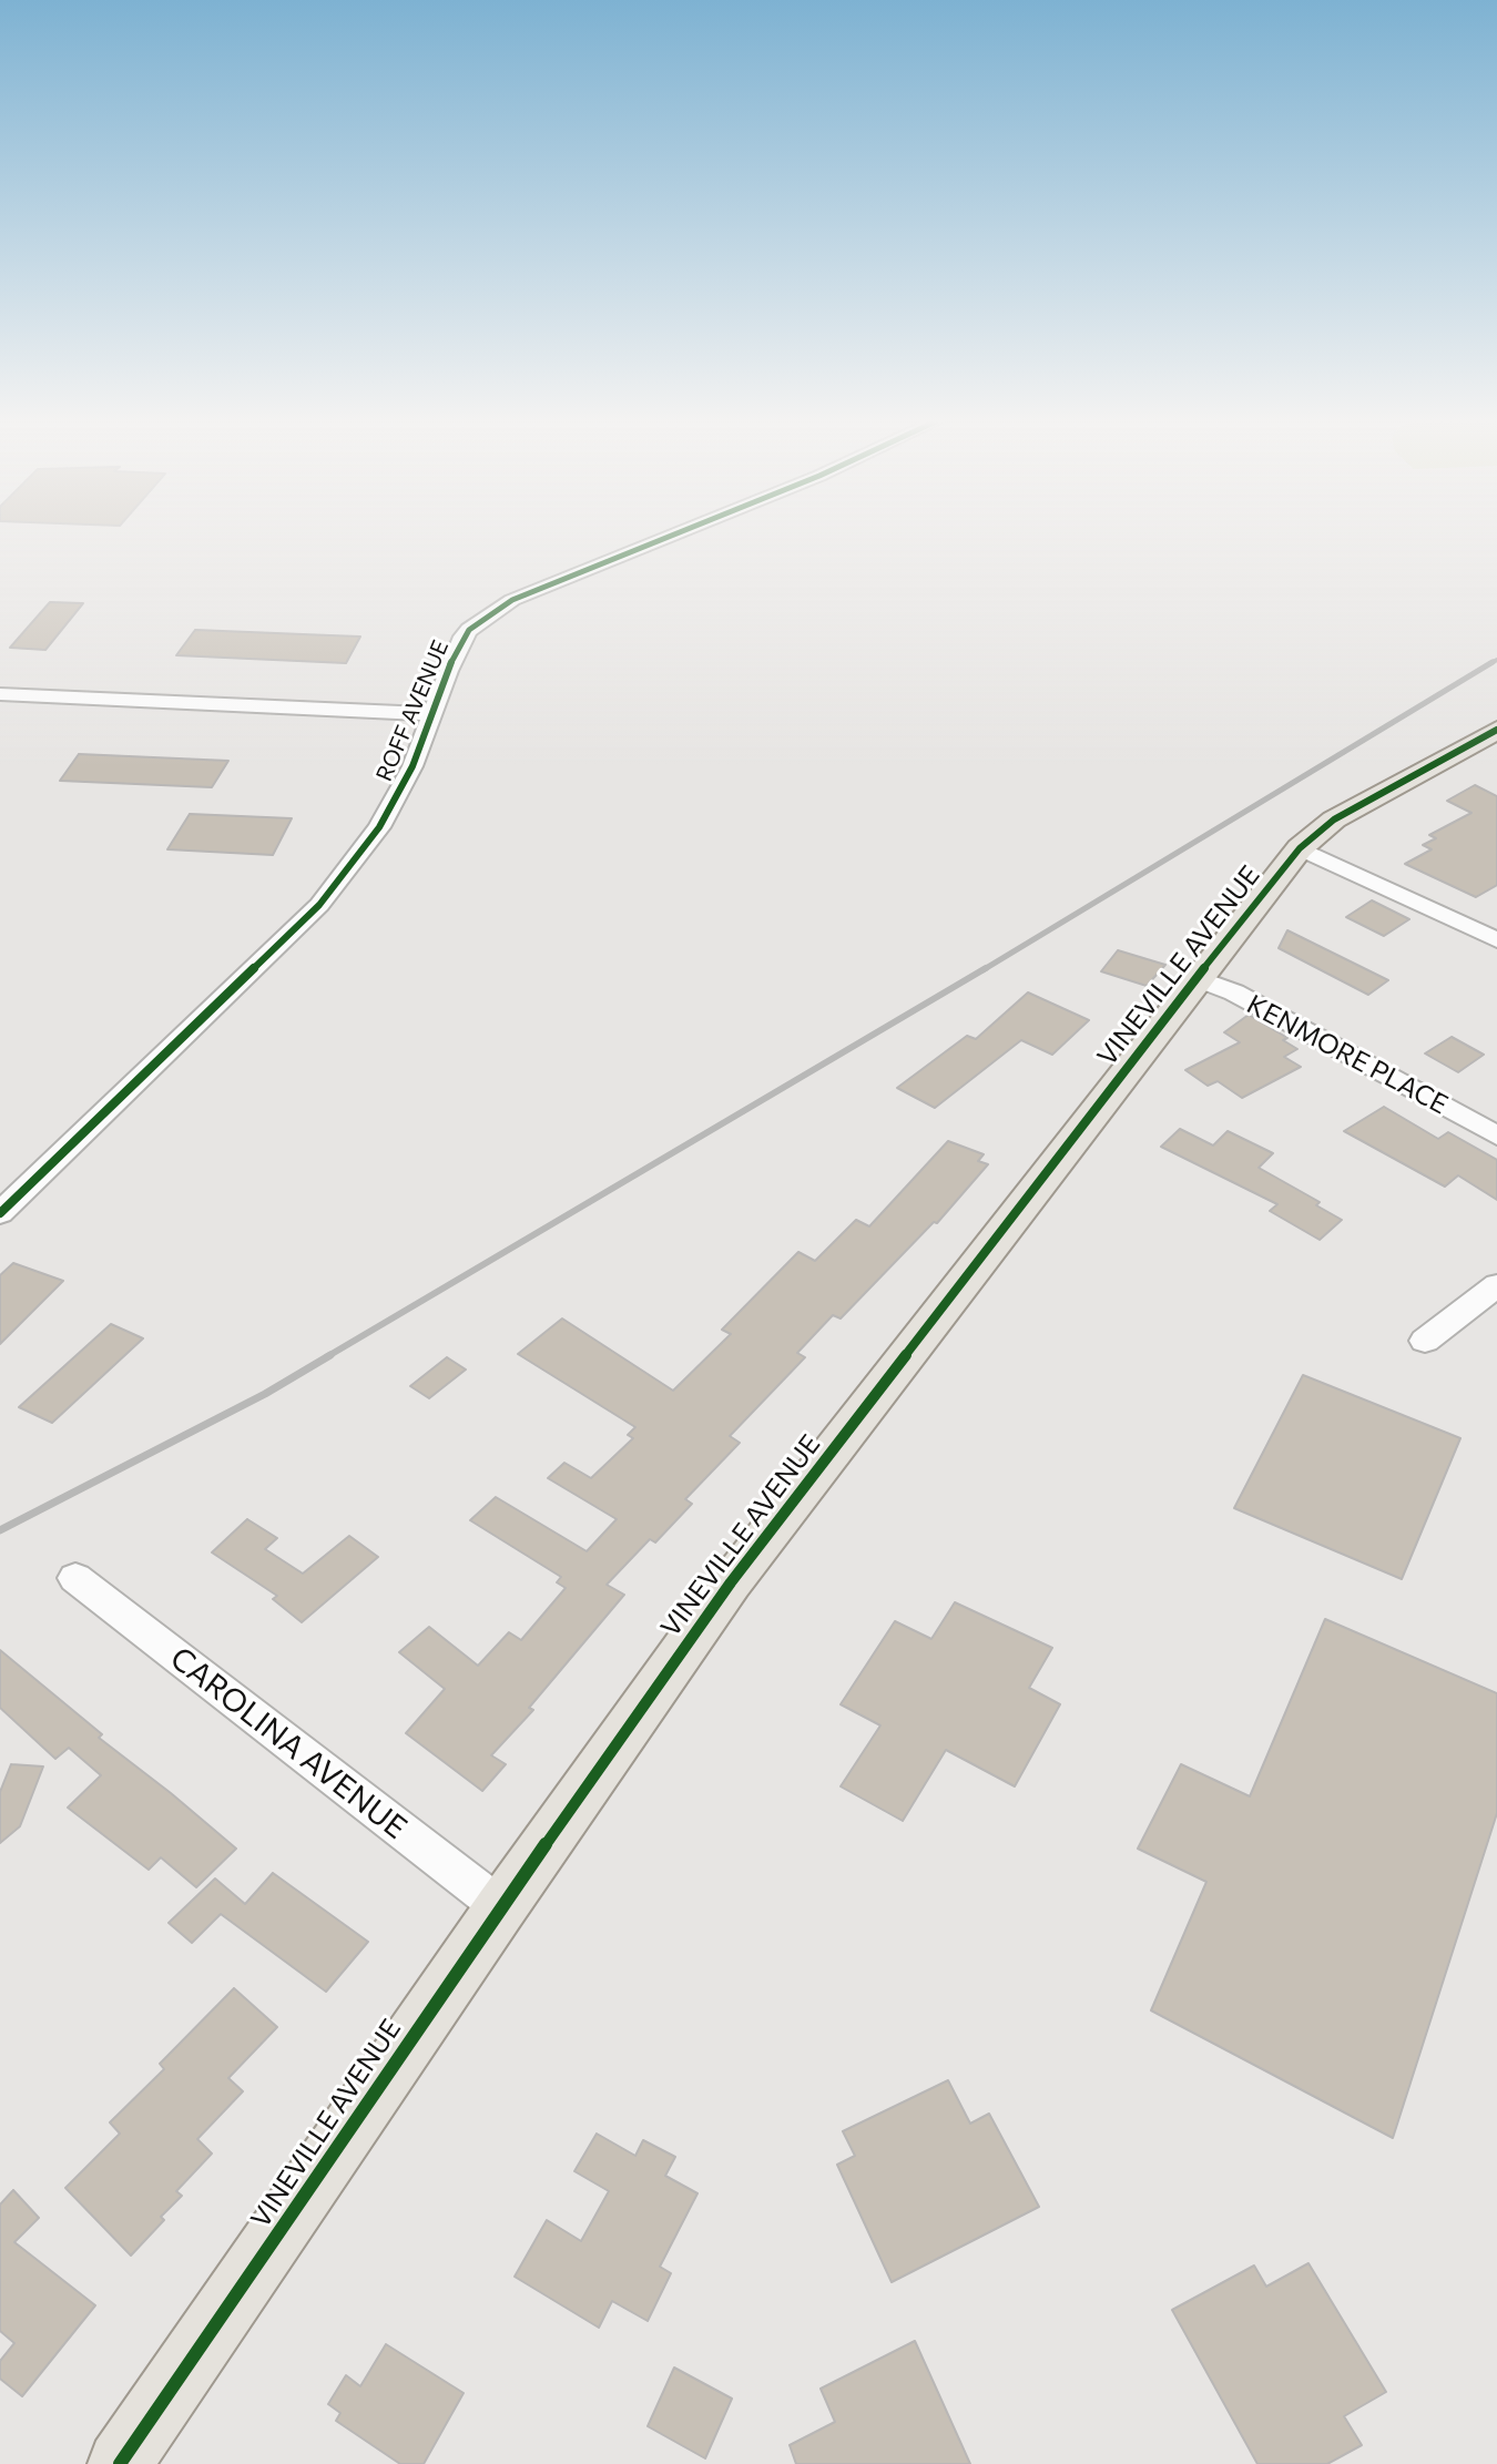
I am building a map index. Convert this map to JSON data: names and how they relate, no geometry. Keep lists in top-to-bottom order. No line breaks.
{"streets":{"main road":["VINEVILLE AVENUE"],"street":["ROFF AVENUE","KENMORE PLACE","CAROLINA AVENUE"]},"crossings":[["VINEVILLE AVENUE","KENMORE PLACE"],["VINEVILLE AVENUE","CAROLINA AVENUE"]]}
